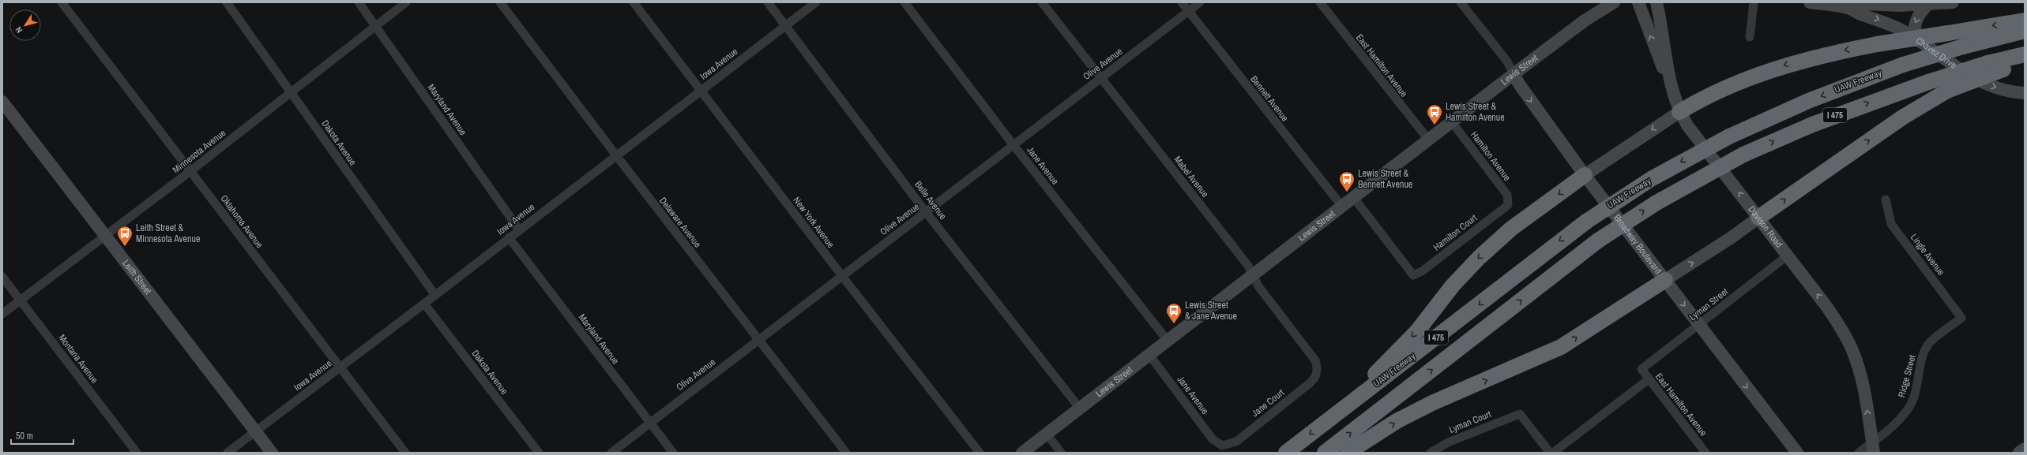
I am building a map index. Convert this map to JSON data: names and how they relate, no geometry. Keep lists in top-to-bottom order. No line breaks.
{"streets":{"highway":["UAW Freeway","I 475"],"main road":["Chavez Drive","Lewis Street","Davison Road","Broadway Boulevard","Leith Street"],"street":["Iowa Avenue","Olive Avenue","East Hamilton Avenue","Bennett Avenue","Maryland Avenue","Dakota Avenue","Minnesota Avenue","Hamilton Avenue","Jane Avenue","Mabel Avenue","Belle Avenue","Oklahoma Avenue","Delaware Avenue","New York Avenue","Hamilton Court","Lingle Avenue","Lyman Street","Montana Avenue","Ridge Street","Jane Court","Lyman Court"]},"crossings":[["Iowa Avenue","Maryland Avenue"],["Iowa Avenue","Dakota Avenue"],["Iowa Avenue","Belle Avenue"],["Iowa Avenue","Oklahoma Avenue"],["Iowa Avenue","Delaware Avenue"],["Iowa Avenue","New York Avenue"],["Iowa Avenue","Leith Street"],["Olive Avenue","Bennett Avenue"],["Olive Avenue","Maryland Avenue"],["Olive Avenue","Jane Avenue"],["Olive Avenue","Mabel Avenue"],["Olive Avenue","Belle Avenue"],["Olive Avenue","Delaware Avenue"],["Olive Avenue","New York Avenue"],["East Hamilton Avenue","Lewis Street"],["East Hamilton Avenue","Lyman Street"],["Lewis Street","Bennett Avenue"],["Lewis Street","Hamilton Avenue"],["Lewis Street","Jane Avenue"],["Lewis Street","Mabel Avenue"],["Lewis Street","Belle Avenue"],["Lewis Street","Hamilton Court"],["Lewis Street","Broadway Boulevard"],["Maryland Avenue","Minnesota Avenue"],["Dakota Avenue","Minnesota Avenue"],["Minnesota Avenue","Oklahoma Avenue"],["Minnesota Avenue","Leith Street"],["Minnesota Avenue","Montana Avenue"],["Hamilton Avenue","Hamilton Court"],["Jane Avenue","Jane Court"],["Mabel Avenue","Jane Court"],["Davison Road","Lyman Street"],["Davison Road","Ridge Street"],["Broadway Boulevard","Lyman Street"],["Lingle Avenue","Ridge Street"]],"one_way":["Chavez Drive","Davison Road","Broadway Boulevard"],"places":{"bus stop":["Lewis Street & Hamilton Avenue","Lewis Street & Bennett Avenue","Leith Street & Minnesota Avenue","Lewis Street & Jane Avenue"]},"scale_bar":"50 m","north":"bottom left"}
